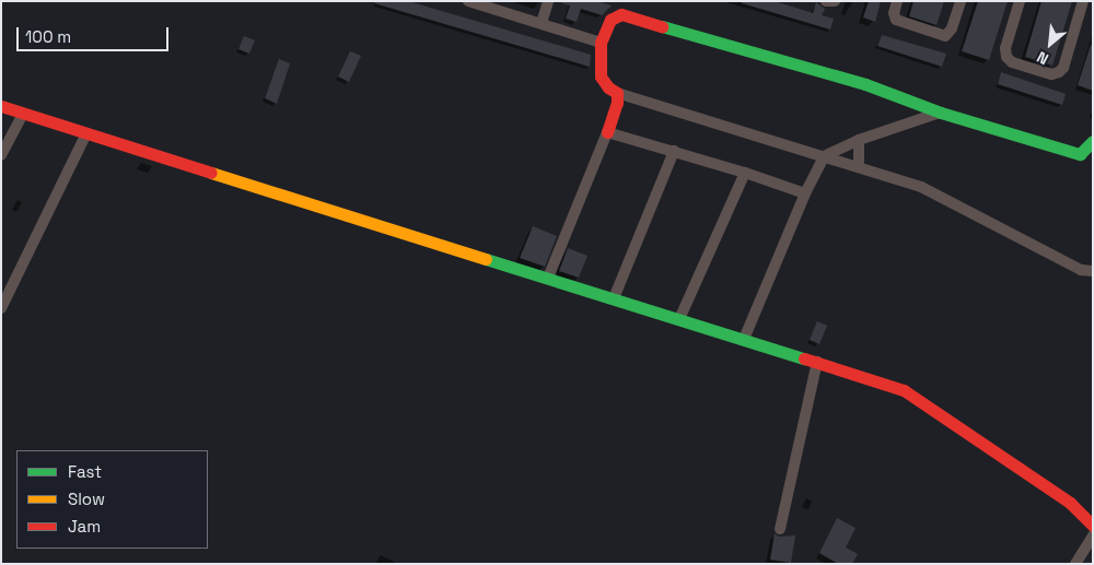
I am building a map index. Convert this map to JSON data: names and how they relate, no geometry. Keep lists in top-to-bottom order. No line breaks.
{"legend":["Fast","Slow","Jam"],"scale_bar":"100 m","north":"bottom left"}
